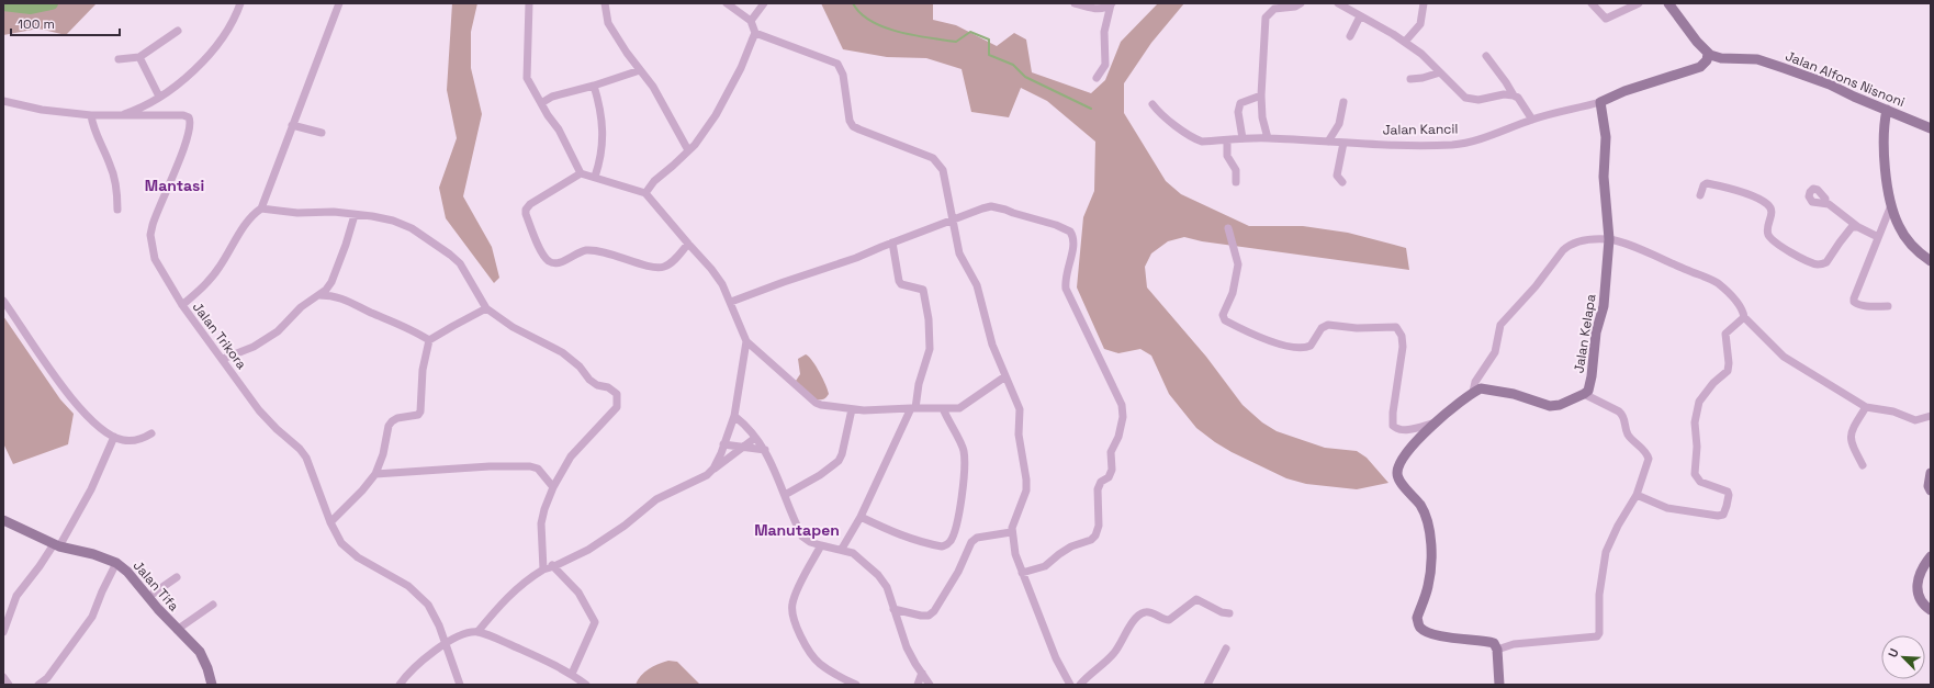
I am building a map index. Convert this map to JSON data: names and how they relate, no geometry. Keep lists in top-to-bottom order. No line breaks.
{"streets":{"street":["Jalan Alfons Nisnoni","Jalan Kancil","Jalan Kelapa","Jalan Trikora","Jalan Tifa"]},"crossings":[["Jalan Alfons Nisnoni","Jalan Kancil"],["Jalan Kancil","Jalan Kelapa"]],"districts":["Mantasi","Manutapen"],"scale_bar":"100 m","north":"top left"}
